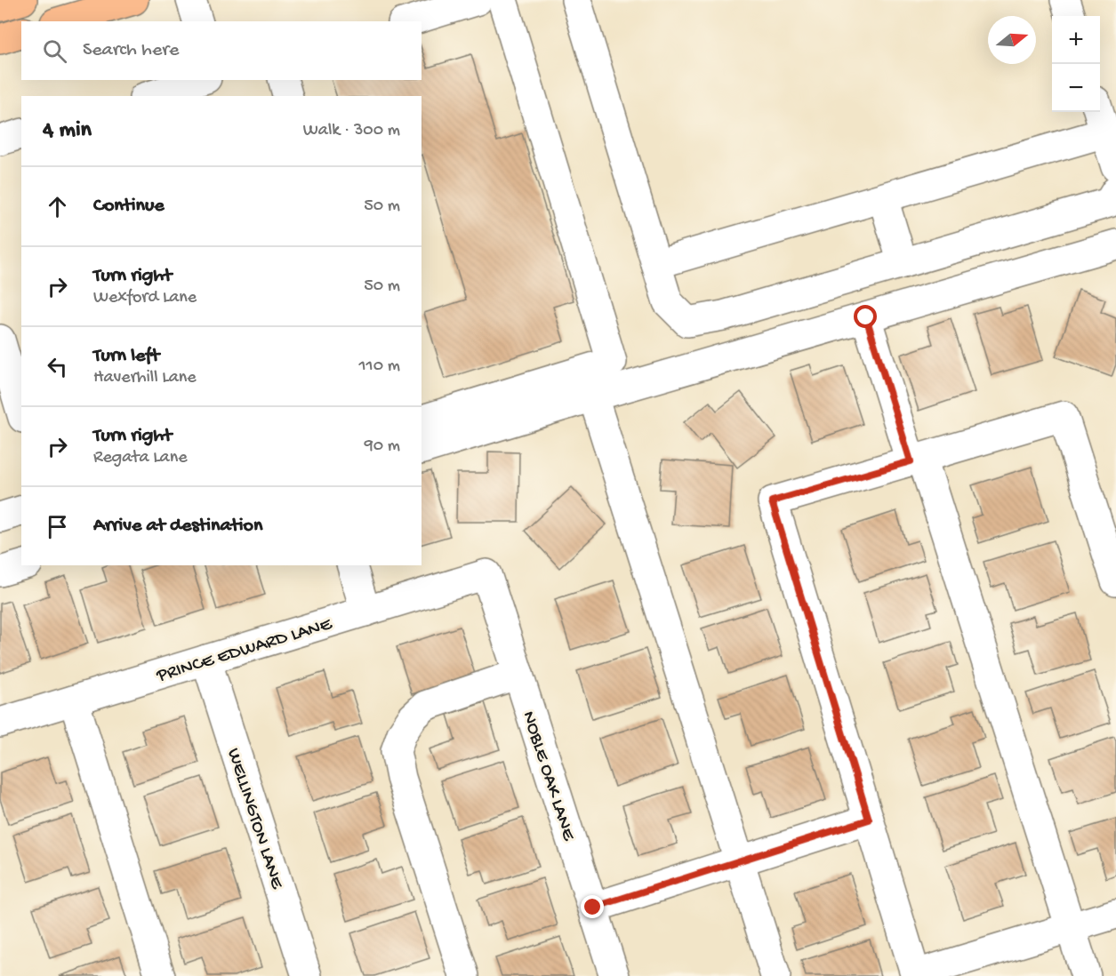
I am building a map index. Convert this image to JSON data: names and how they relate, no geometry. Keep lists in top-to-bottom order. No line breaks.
{"streets":{"street":["PRINCE EDWARD LANE","NOBLE OAK LANE","WELLINGTON LANE"]},"crossings":[["PRINCE EDWARD LANE","NOBLE OAK LANE"],["PRINCE EDWARD LANE","WELLINGTON LANE"]],"north":"right","page":{"map_buttons":["+","−"],"search":"Search here","heading":["4 min","Walk · 300 m"],"list":[["Continue","50 m"],["Turn right","Wexford Lane","50 m"],["Turn left","Haverhill Lane","110 m"],["Turn right","Regata Lane","90 m"],"Arrive at destination"]}}
